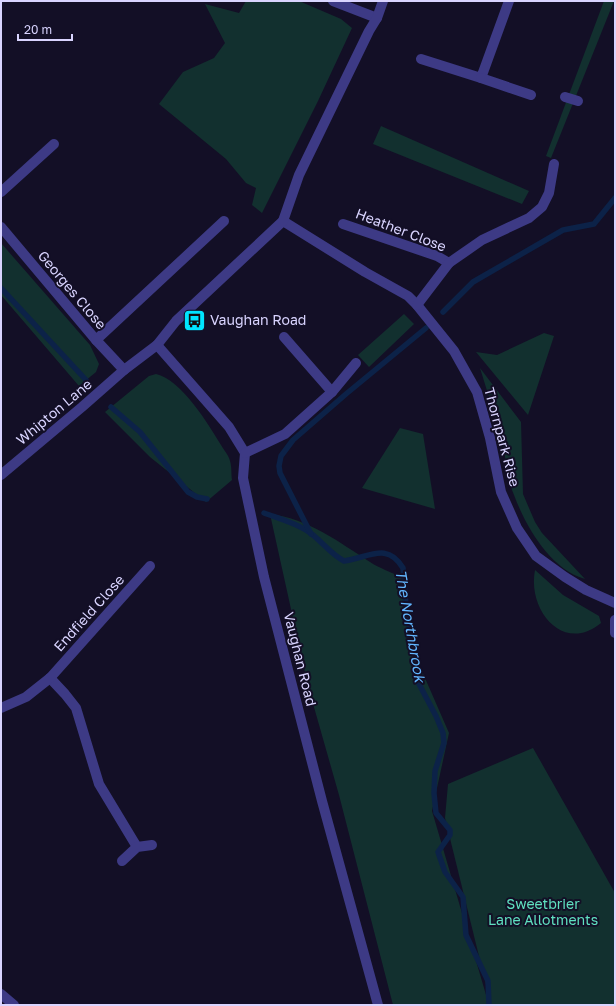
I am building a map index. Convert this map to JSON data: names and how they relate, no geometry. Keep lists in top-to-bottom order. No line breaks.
{"streets":{"street":["Heather Close","Georges Close","Whipton Lane","Thornpark Rise","Endfield Close","Vaughan Road"]},"crossings":[["Heather Close","Thornpark Rise"],["Georges Close","Whipton Lane"]],"water":["The Northbrook"],"parks":["Sweetbrier Lane Allotments"],"places":{"bus stop":["Vaughan Road"]},"scale_bar":"20 m"}
